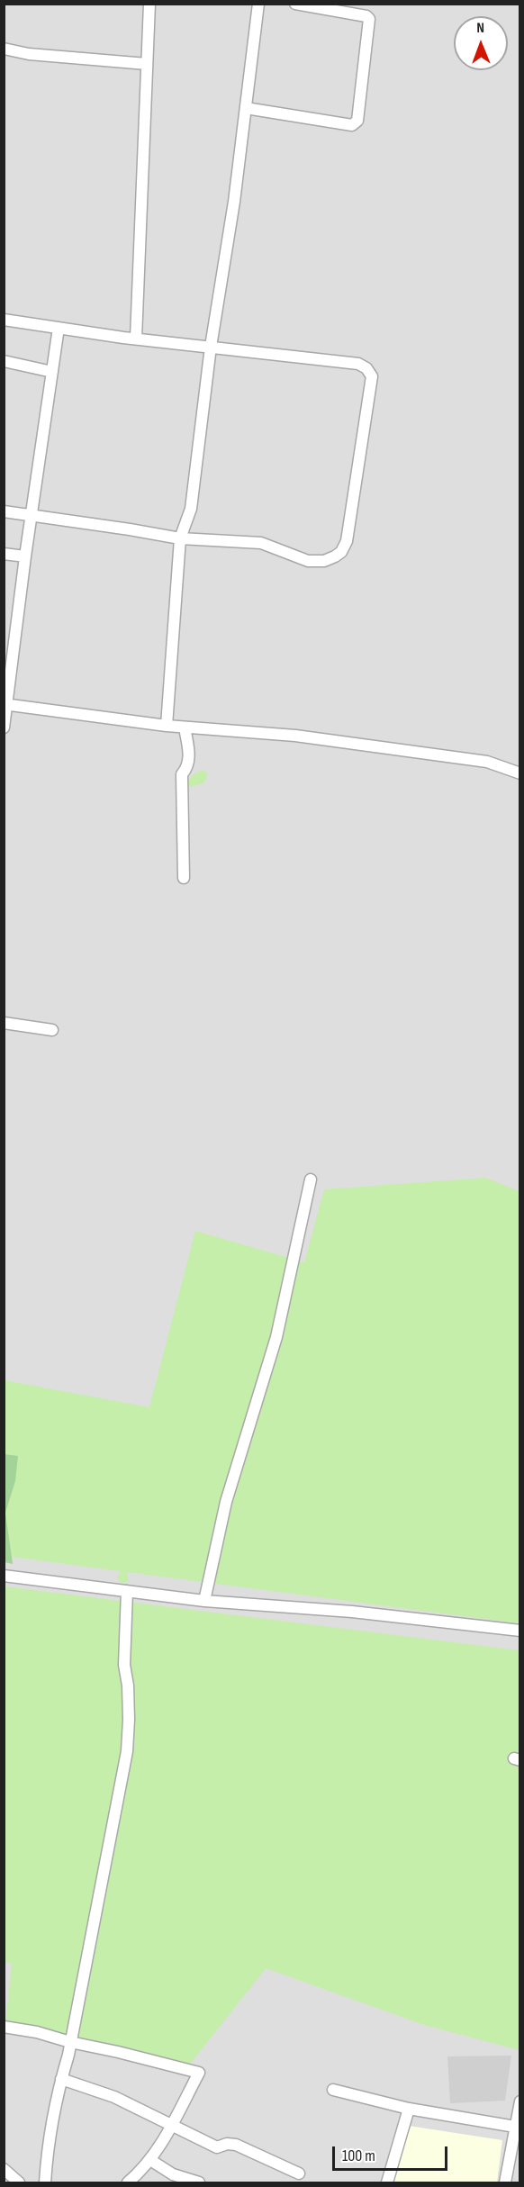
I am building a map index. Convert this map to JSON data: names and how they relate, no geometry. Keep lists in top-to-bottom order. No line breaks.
{"scale_bar":"100 m","north":"top"}
